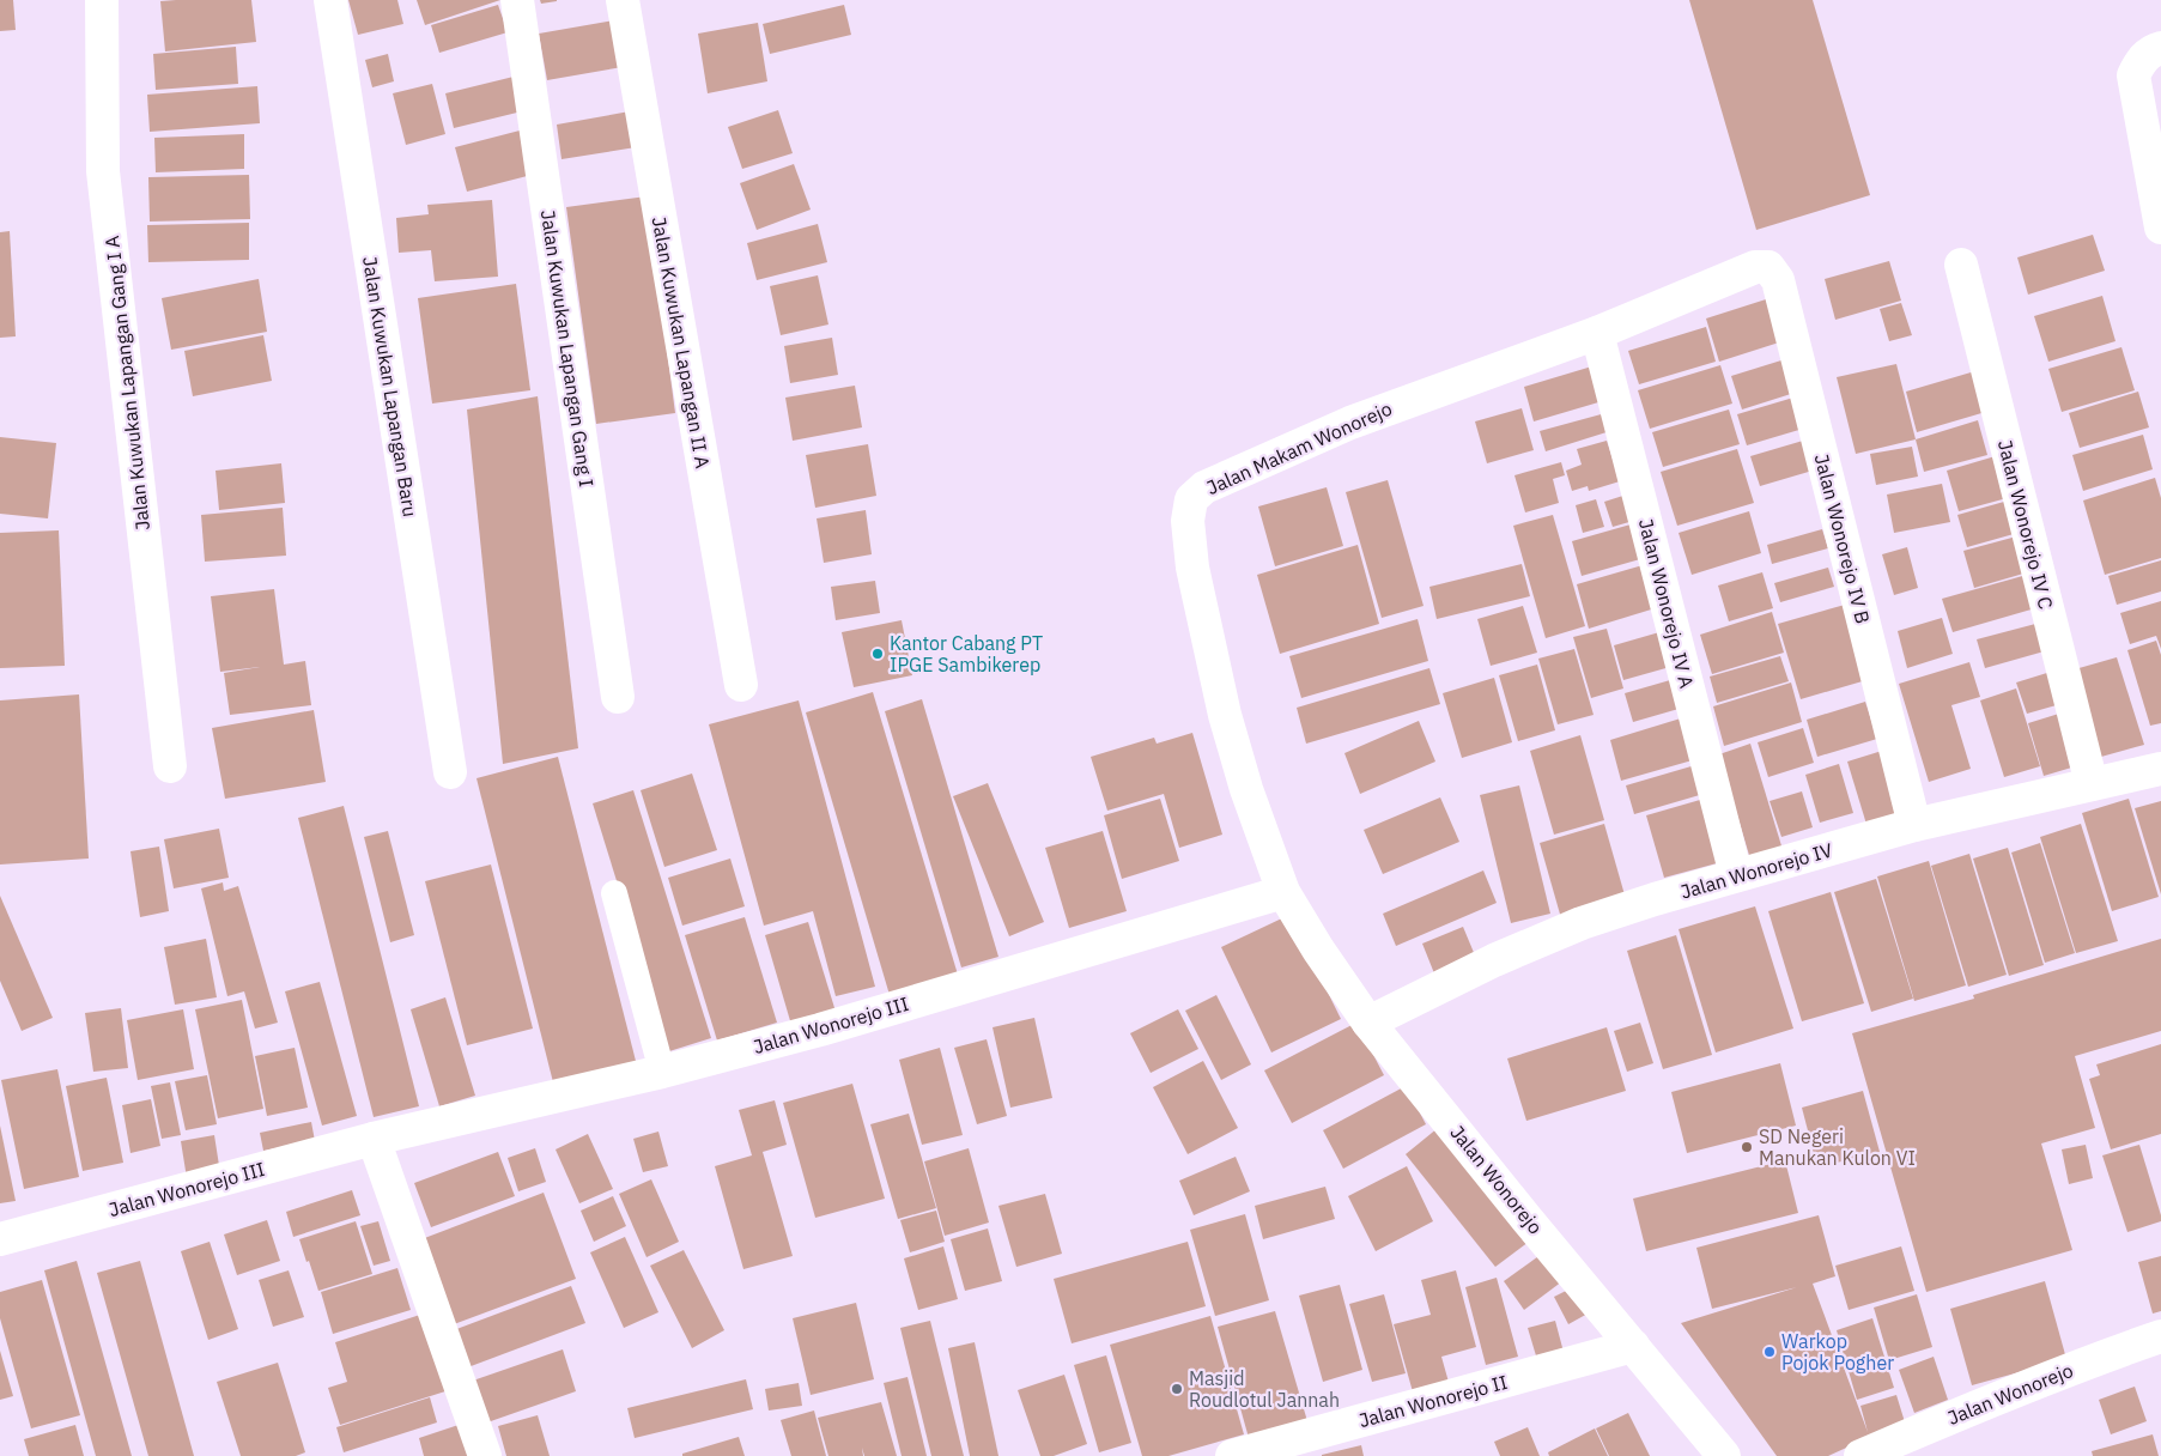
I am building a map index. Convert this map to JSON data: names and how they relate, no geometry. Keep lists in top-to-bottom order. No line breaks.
{"streets":{"street":["Jalan Kuwukan Lapangan II A","Jalan Kuwukan Lapangan Gang I","Jalan Kuwukan Lapangan Gang I A","Jalan Kuwukan Lapangan Baru","Jalan Makam Wonorejo","Jalan Wonorejo IV C","Jalan Wonorejo IV B","Jalan Wonorejo IV A","Jalan Wonorejo IV","Jalan Wonorejo III","Jalan Wonorejo","Jalan Wonorejo II"]},"crossings":[["Jalan Makam Wonorejo","Jalan Wonorejo IV B"],["Jalan Makam Wonorejo","Jalan Wonorejo IV A"],["Jalan Makam Wonorejo","Jalan Wonorejo III"],["Jalan Makam Wonorejo","Jalan Wonorejo"],["Jalan Wonorejo IV C","Jalan Wonorejo IV"],["Jalan Wonorejo IV B","Jalan Wonorejo IV"],["Jalan Wonorejo IV A","Jalan Wonorejo IV"],["Jalan Wonorejo IV","Jalan Wonorejo"],["Jalan Wonorejo III","Jalan Wonorejo"],["Jalan Wonorejo","Jalan Wonorejo II"]],"places":["Kantor Cabang PT IPGE Sambikerep","SD Negeri Manukan Kulon VI","Warkop Pojok Pogher","Masjid Roudlotul Jannah"]}
